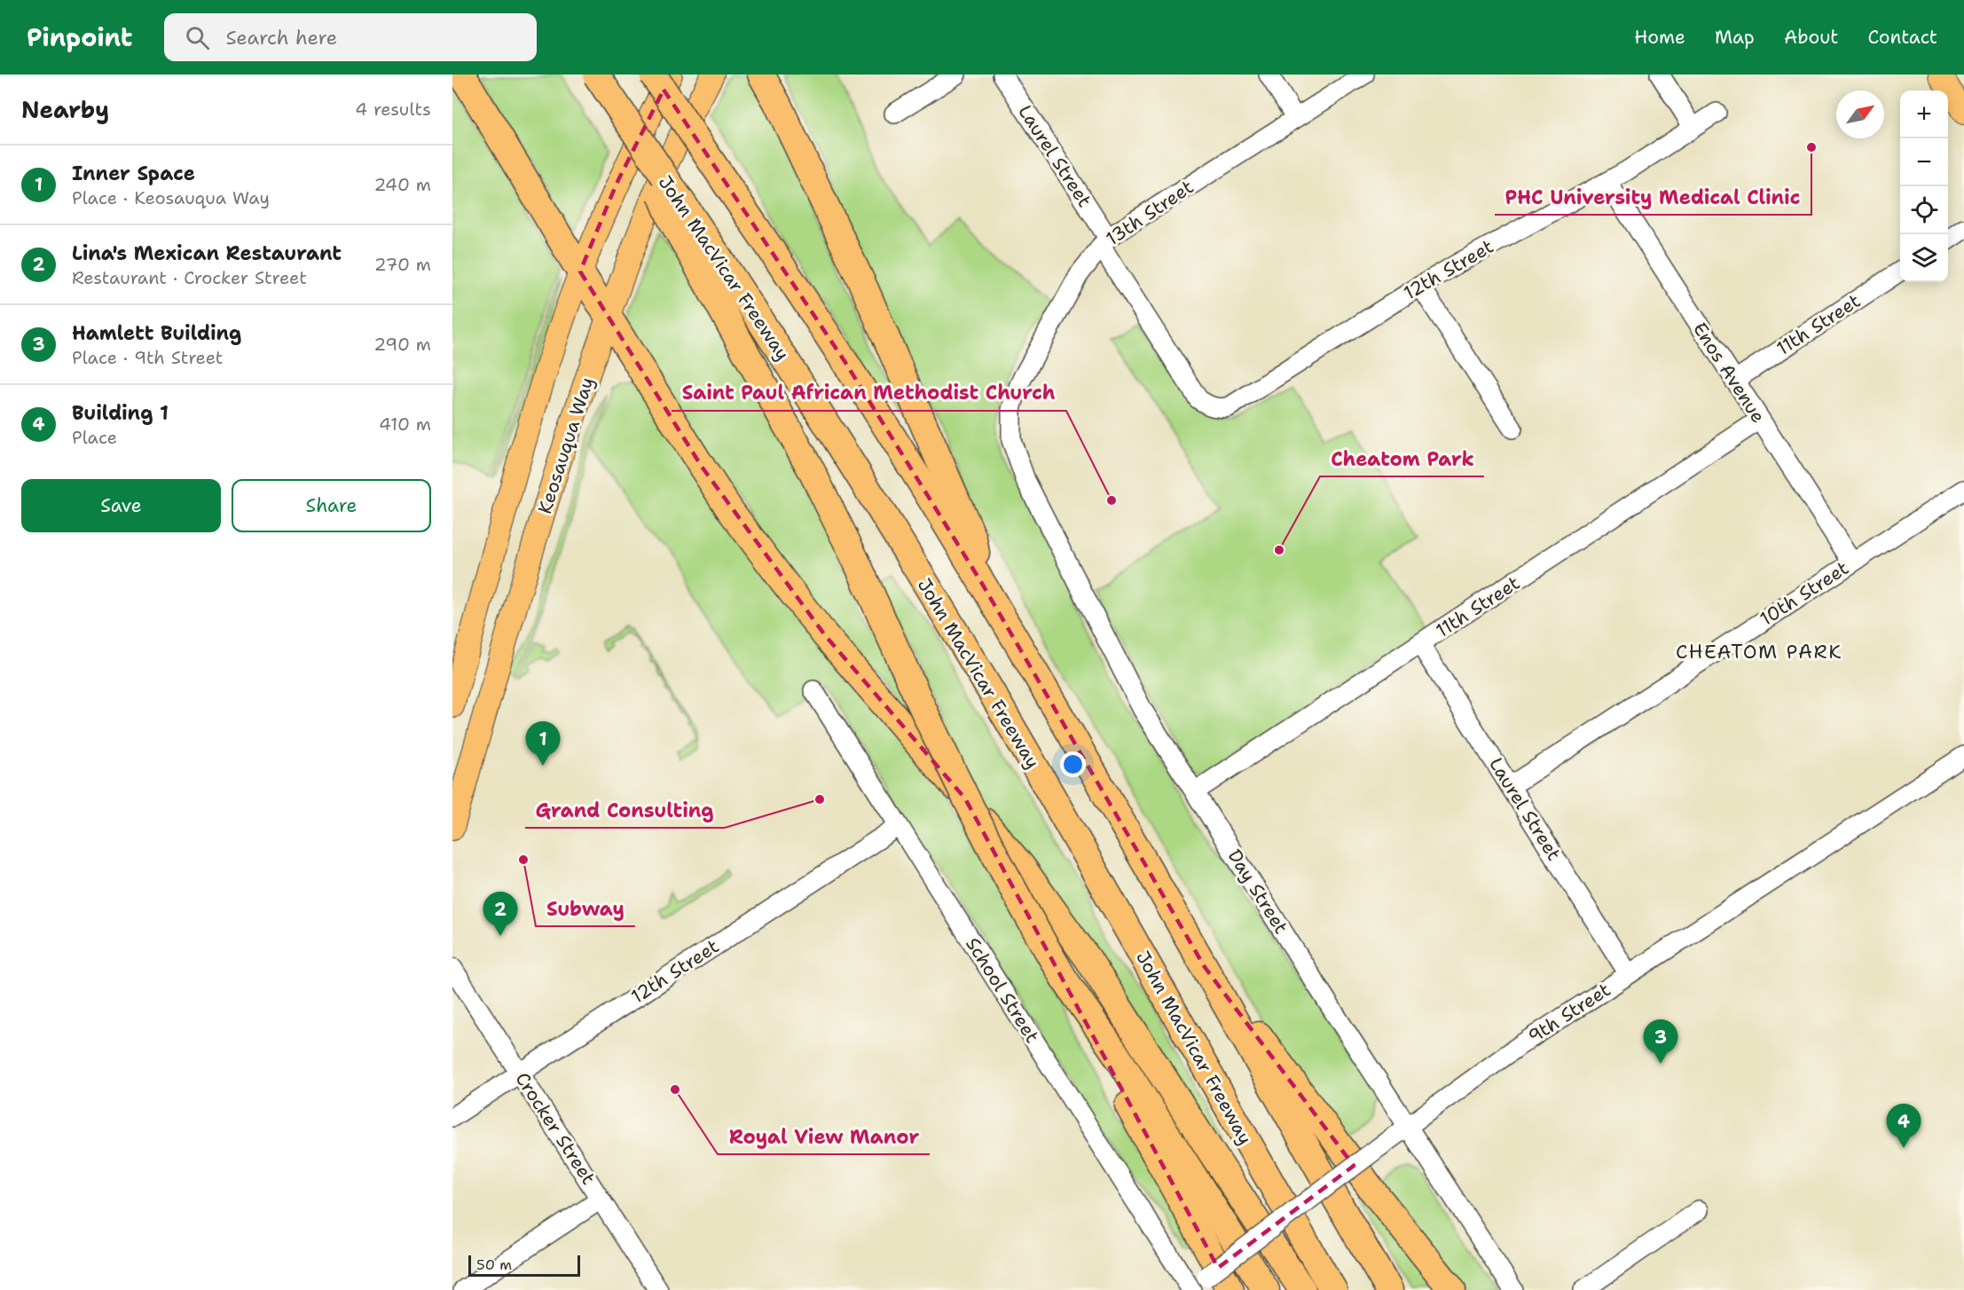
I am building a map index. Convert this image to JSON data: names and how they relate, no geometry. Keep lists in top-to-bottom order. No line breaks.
{"streets":{"highway":["John MacVicar Freeway"],"main road":["Keosauqua Way"],"street":["Laurel Street","13th Street","12th Street","11th Street","Enos Avenue","10th Street","Day Street","School Street","9th Street","Crocker Street"]},"crossings":[["Laurel Street","13th Street"],["Laurel Street","12th Street"],["Laurel Street","11th Street"],["Laurel Street","10th Street"],["Laurel Street","9th Street"],["13th Street","Day Street"],["12th Street","Enos Avenue"],["12th Street","School Street"],["12th Street","Crocker Street"],["11th Street","Enos Avenue"],["11th Street","Day Street"],["Enos Avenue","10th Street"],["Day Street","9th Street"],["School Street","9th Street"]],"districts":["CHEATOM PARK"],"places":["PHC University Medical Clinic","Saint Paul African Methodist Church","Cheatom Park","Grand Consulting","Subway","Royal View Manor"],"scale_bar":"50 m","north":"top right","page":{"header":"Pinpoint","search":"Search here","nav":["Home","Map","About","Contact"],"heading":["Nearby","4 results"],"map_buttons":["+","−"],"list":[{"mark":"1","name":"Inner Space","note":"Place · Keosauqua Way","value":"240 m"},{"mark":"2","name":"Lina's Mexican Restaurant","note":"Restaurant · Crocker Street","value":"270 m"},{"mark":"3","name":"Hamlett Building","note":"Place · 9th Street","value":"290 m"},{"mark":"4","name":"Building 1","note":"Place","value":"410 m"}],"buttons":["Save","Share"],"pins":["1","2","3","4"],"scale":"50 m"}}
